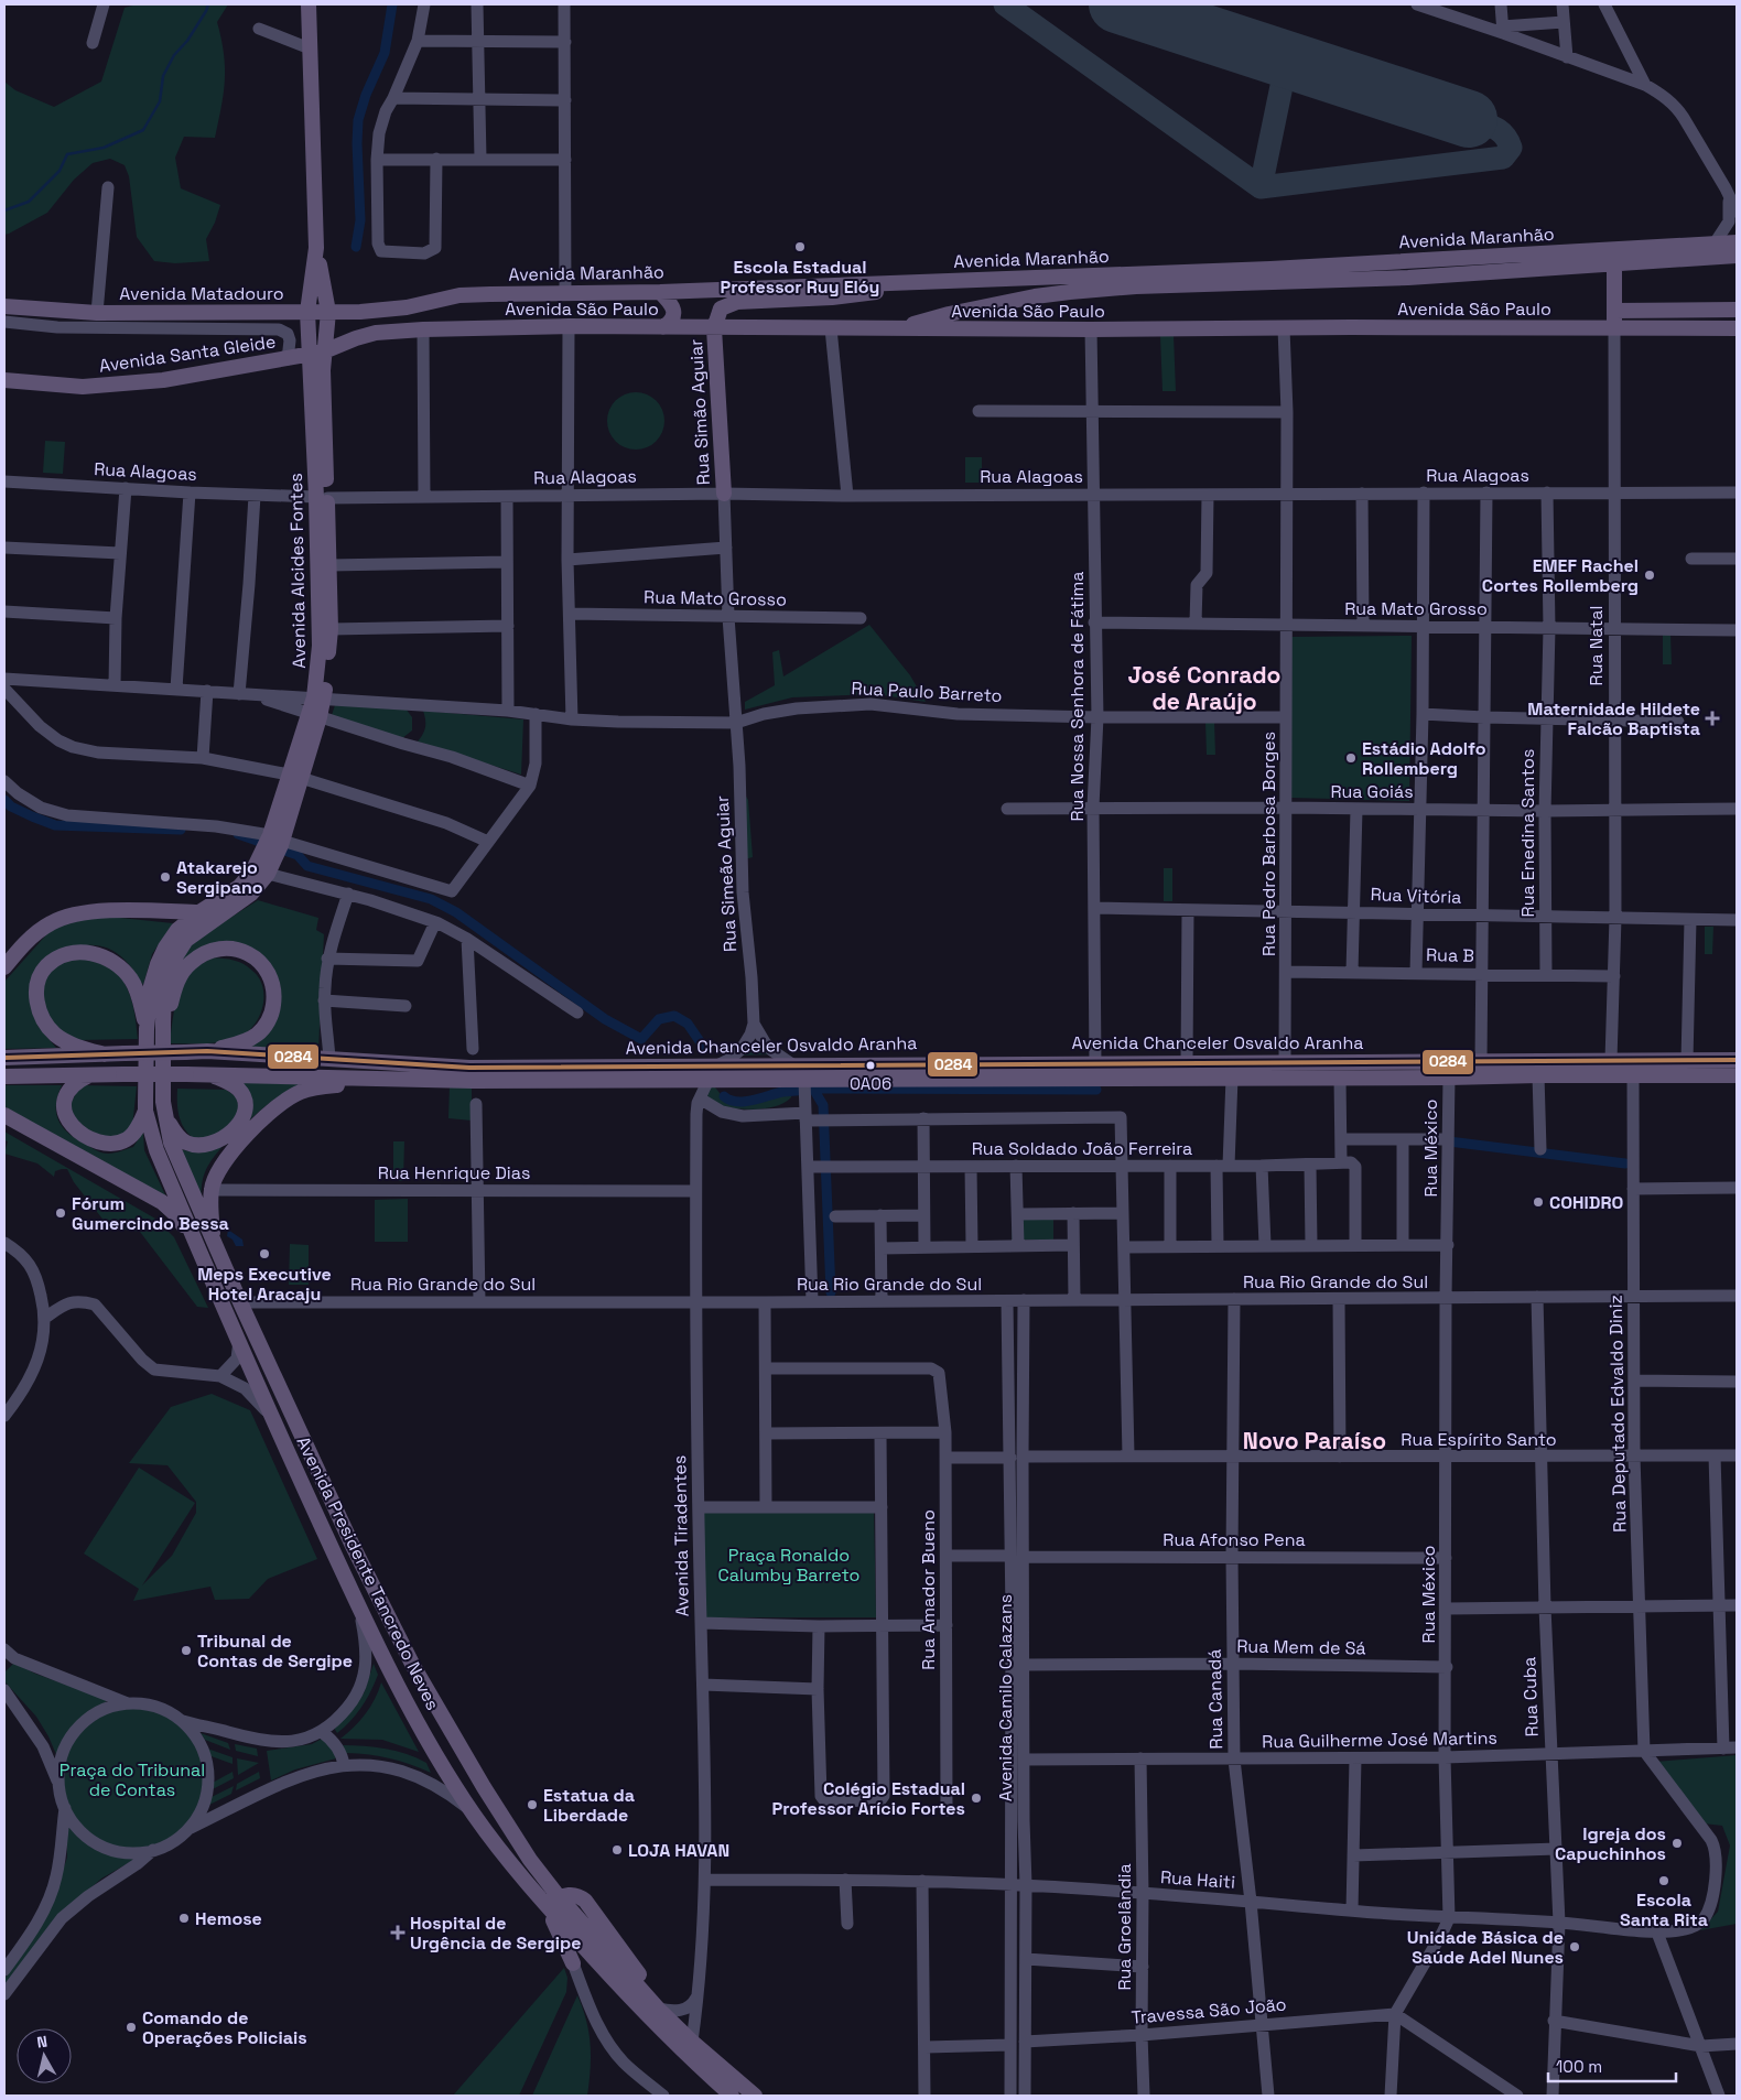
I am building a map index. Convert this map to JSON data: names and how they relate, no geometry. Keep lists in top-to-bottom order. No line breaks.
{"streets":{"main road":["Avenida Maranhão","Avenida Matadouro","Avenida São Paulo","Avenida Santa Gleide","Rua Simão Aguiar","Avenida Alcides Fontes","Rua Natal","Avenida Chanceler Osvaldo Aranha","Avenida Presidente Tancredo Neves"],"street":["Rua Alagoas","Rua Mato Grosso","Rua Paulo Barreto","Rua Nossa Senhora de Fátima","Rua Goiás","Rua Enedina Santos","Rua Pedro Barbosa Borges","Rua Simeão Aguiar","Rua Vitória","Rua B","Rua Soldado João Ferreira","Rua México","Rua Henrique Dias","Rua Rio Grande do Sul","Rua Deputado Edvaldo Diniz","Rua Espírito Santo","Avenida Tiradentes","Rua Afonso Pena","Rua Amador Bueno","Rua Mem de Sá","Rua Cuba","Avenida Camilo Calazans","Rua Canadá","Rua Guilherme José Martins","Rua Haiti","Rua Groelândia","Travessa São João"]},"crossings":[["Avenida Maranhão","Avenida Matadouro"],["Avenida Maranhão","Avenida São Paulo"],["Avenida Maranhão","Rua Natal"],["Avenida São Paulo","Avenida Santa Gleide"],["Avenida São Paulo","Rua Simão Aguiar"],["Avenida São Paulo","Avenida Alcides Fontes"],["Avenida São Paulo","Rua Natal"],["Avenida São Paulo","Rua Nossa Senhora de Fátima"],["Avenida São Paulo","Rua Pedro Barbosa Borges"],["Avenida Santa Gleide","Avenida Alcides Fontes"],["Rua Simão Aguiar","Rua Alagoas"],["Rua Simão Aguiar","Rua Simeão Aguiar"],["Rua Alagoas","Avenida Alcides Fontes"],["Rua Alagoas","Rua Natal"],["Rua Alagoas","Rua Nossa Senhora de Fátima"],["Rua Alagoas","Rua Enedina Santos"],["Rua Alagoas","Rua Pedro Barbosa Borges"],["Rua Alagoas","Rua Simeão Aguiar"],["Avenida Alcides Fontes","Rua Paulo Barreto"],["Avenida Alcides Fontes","Avenida Presidente Tancredo Neves"],["Rua Mato Grosso","Rua Natal"],["Rua Mato Grosso","Rua Nossa Senhora de Fátima"],["Rua Mato Grosso","Rua Enedina Santos"],["Rua Mato Grosso","Rua Pedro Barbosa Borges"],["Rua Mato Grosso","Rua Simeão Aguiar"],["Rua Natal","Rua Goiás"],["Rua Natal","Rua Vitória"],["Rua Natal","Rua B"],["Rua Natal","Avenida Chanceler Osvaldo Aranha"],["Rua Paulo Barreto","Rua Nossa Senhora de Fátima"],["Rua Paulo Barreto","Rua Pedro Barbosa Borges"],["Rua Paulo Barreto","Rua Simeão Aguiar"],["Rua Nossa Senhora de Fátima","Rua Goiás"],["Rua Nossa Senhora de Fátima","Rua Vitória"],["Rua Nossa Senhora de Fátima","Avenida Chanceler Osvaldo Aranha"],["Rua Goiás","Rua Enedina Santos"],["Rua Goiás","Rua Pedro Barbosa Borges"],["Rua Enedina Santos","Rua Vitória"],["Rua Enedina Santos","Rua B"],["Rua Pedro Barbosa Borges","Rua Vitória"],["Rua Pedro Barbosa Borges","Rua B"],["Rua Pedro Barbosa Borges","Avenida Chanceler Osvaldo Aranha"],["Avenida Chanceler Osvaldo Aranha","Rua México"],["Avenida Chanceler Osvaldo Aranha","Rua Deputado Edvaldo Diniz"],["Avenida Chanceler Osvaldo Aranha","Avenida Tiradentes"],["Rua México","Rua Rio Grande do Sul"],["Rua México","Rua Espírito Santo"],["Rua México","Rua Afonso Pena"],["Rua México","Rua Mem de Sá"],["Rua México","Rua Guilherme José Martins"],["Rua México","Rua Haiti"],["Rua México","Travessa São João"],["Rua Henrique Dias","Avenida Tiradentes"],["Rua Rio Grande do Sul","Rua Deputado Edvaldo Diniz"],["Rua Rio Grande do Sul","Avenida Tiradentes"],["Rua Rio Grande do Sul","Avenida Presidente Tancredo Neves"],["Rua Rio Grande do Sul","Rua Cuba"],["Rua Rio Grande do Sul","Avenida Camilo Calazans"],["Rua Rio Grande do Sul","Rua Canadá"],["Rua Deputado Edvaldo Diniz","Rua Espírito Santo"],["Rua Deputado Edvaldo Diniz","Rua Guilherme José Martins"],["Rua Deputado Edvaldo Diniz","Rua Haiti"],["Rua Espírito Santo","Rua Amador Bueno"],["Rua Espírito Santo","Rua Cuba"],["Rua Espírito Santo","Avenida Camilo Calazans"],["Rua Espírito Santo","Rua Canadá"],["Avenida Tiradentes","Rua Haiti"],["Rua Afonso Pena","Rua Amador Bueno"],["Rua Afonso Pena","Avenida Camilo Calazans"],["Rua Afonso Pena","Rua Canadá"],["Rua Mem de Sá","Avenida Camilo Calazans"],["Rua Mem de Sá","Rua Canadá"],["Rua Cuba","Rua Guilherme José Martins"],["Rua Cuba","Rua Haiti"],["Avenida Camilo Calazans","Rua Guilherme José Martins"],["Avenida Camilo Calazans","Rua Haiti"],["Avenida Camilo Calazans","Travessa São João"],["Rua Canadá","Rua Guilherme José Martins"],["Rua Canadá","Rua Haiti"],["Rua Canadá","Travessa São João"],["Rua Guilherme José Martins","Rua Haiti"],["Rua Guilherme José Martins","Rua Groelândia"],["Rua Haiti","Rua Groelândia"],["Rua Groelândia","Travessa São João"]],"districts":["José Conrado de Araújo","Novo Paraíso"],"parks":["Praça Ronaldo Calumby Barreto","Praça do Tribunal de Contas"],"places":{"other":["Escola Estadual Professor Ruy Elóy","EMEF Rachel Cortes Rollemberg","Estádio Adolfo Rollemberg","Atakarejo Sergipano","OA06","COHIDRO","Fórum Gumercindo Bessa","Meps Executive Hotel Aracaju","Tribunal de Contas de Sergipe","Colégio Estadual Professor Arício Fortes","Estatua da Liberdade","Igreja dos Capuchinhos","LOJA HAVAN","Escola Santa Rita","Hemose","Unidade Básica de Saúde Adel Nunes","Comando de Operações Policiais"],"health":["Maternidade Hildete Falcão Baptista","Hospital de Urgência de Sergipe"]},"lines":["transit line 0284"],"scale_bar":"100 m","north":"top"}
